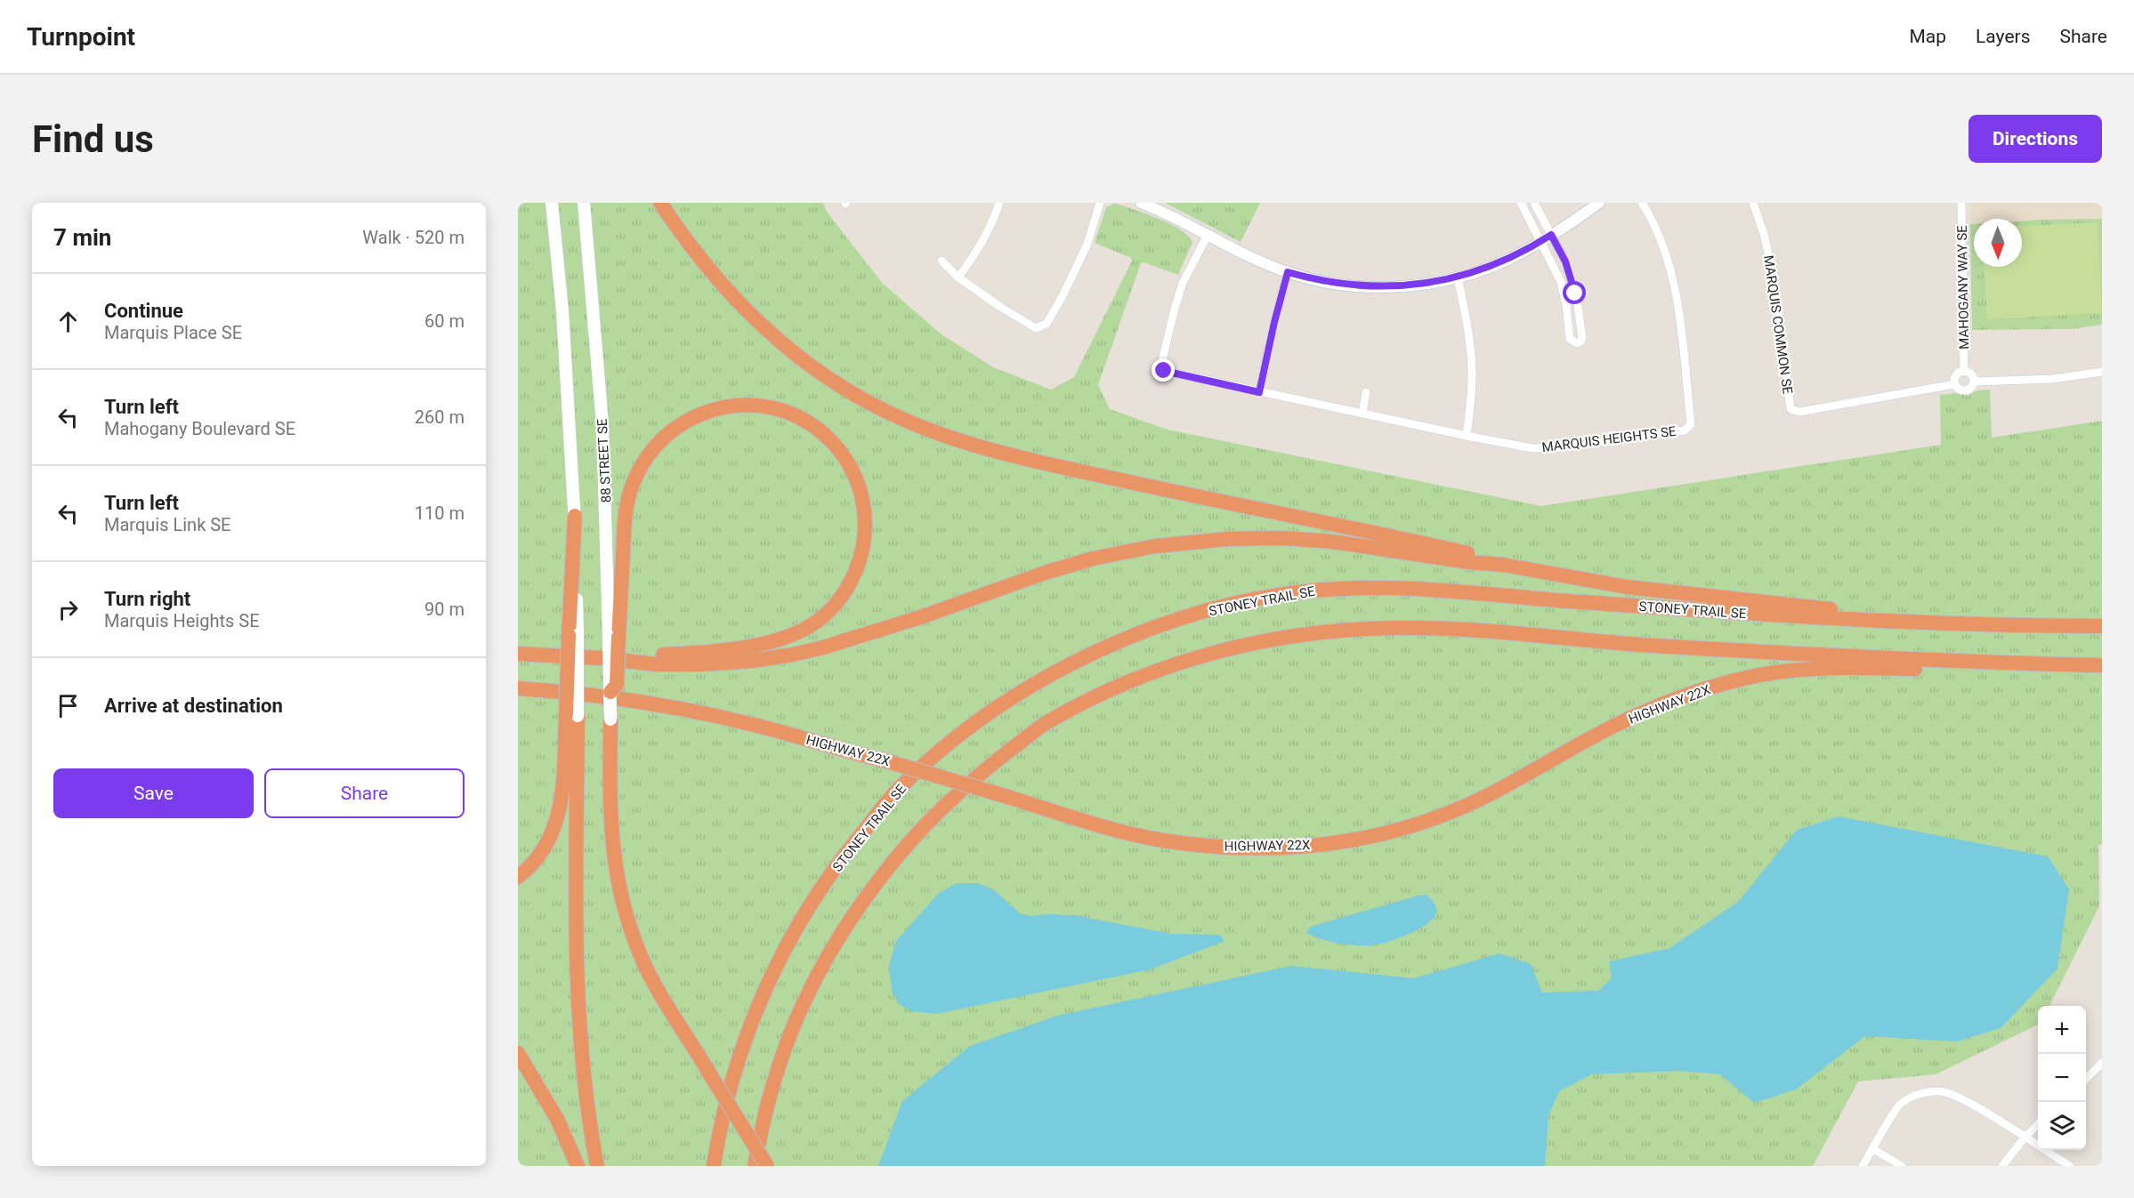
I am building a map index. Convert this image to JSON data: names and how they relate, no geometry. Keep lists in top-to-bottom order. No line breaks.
{"streets":{"highway":["STONEY TRAIL SE","HIGHWAY 22X"],"main road":["88 STREET SE"],"street":["MAHOGANY WAY SE","MARQUIS COMMON SE","MARQUIS HEIGHTS SE"]},"crossings":[["MAHOGANY WAY SE","MARQUIS COMMON SE"]],"north":"bottom","page":{"header":"Turnpoint","nav":["Map","Layers","Share"],"buttons":["Directions",["Save","Share"]],"title":"Find us","heading":["7 min","Walk · 520 m"],"list":[["Continue","Marquis Place SE","60 m"],["Turn left","Mahogany Boulevard SE","260 m"],["Turn left","Marquis Link SE","110 m"],["Turn right","Marquis Heights SE","90 m"],"Arrive at destination"],"map_buttons":["+","−"]}}
